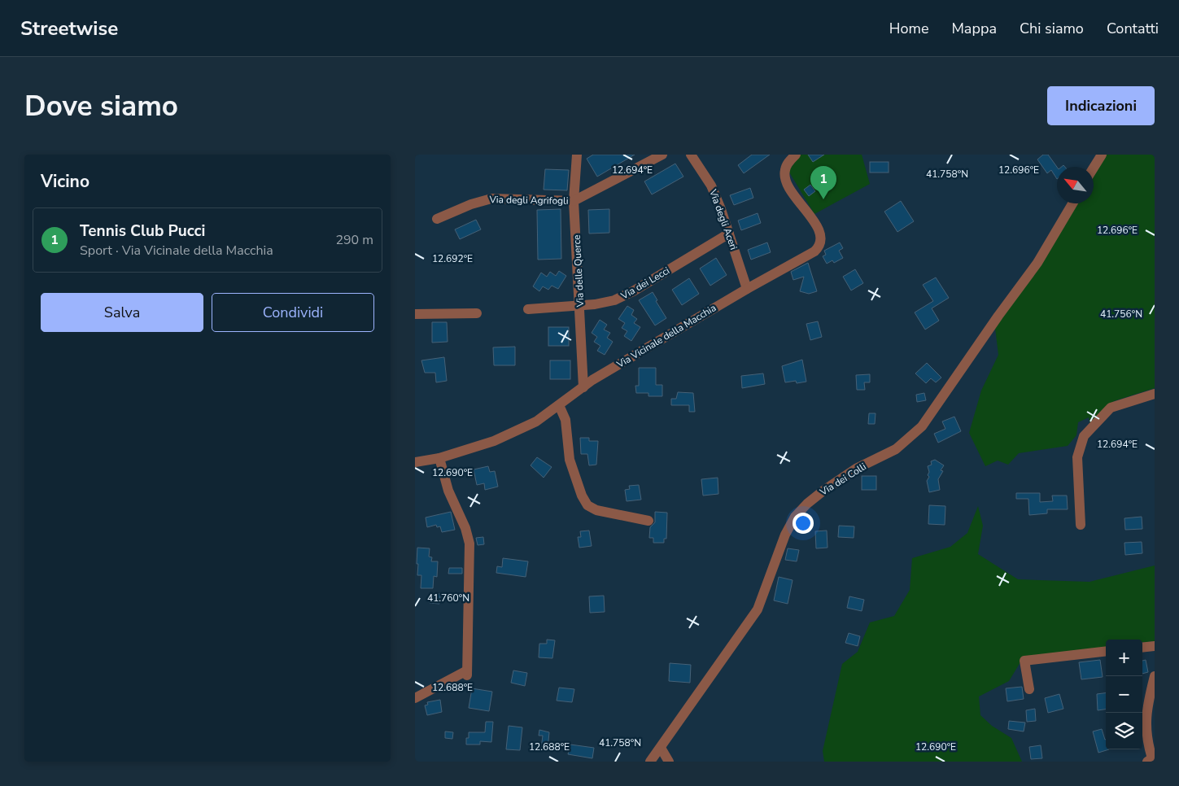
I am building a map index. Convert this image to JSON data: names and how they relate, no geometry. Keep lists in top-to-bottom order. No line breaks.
{"streets":{"street":["Via degli Agrifogli","Via degli Aceri","Via delle Querce","Via dei Lecci","Via Vicinale della Macchia","Via dei Colli"]},"crossings":[["Via degli Agrifogli","Via delle Querce"],["Via degli Aceri","Via dei Lecci"],["Via degli Aceri","Via Vicinale della Macchia"],["Via delle Querce","Via dei Lecci"],["Via delle Querce","Via Vicinale della Macchia"]],"north":"top left","page":{"header":"Streetwise","nav":["Home","Mappa","Chi siamo","Contatti"],"buttons":["Indicazioni",["Salva","Condividi"]],"title":"Dove siamo","heading":"Vicino","pins":"1","list":[{"mark":"1","name":"Tennis Club Pucci","note":"Sport · Via Vicinale della Macchia","value":"290 m"}],"map_buttons":["+","−"]},"coordinates":["12.694°E","12.696°E","41.758°N","12.692°E","41.756°N","12.690°E","41.760°N","12.688°E"]}
